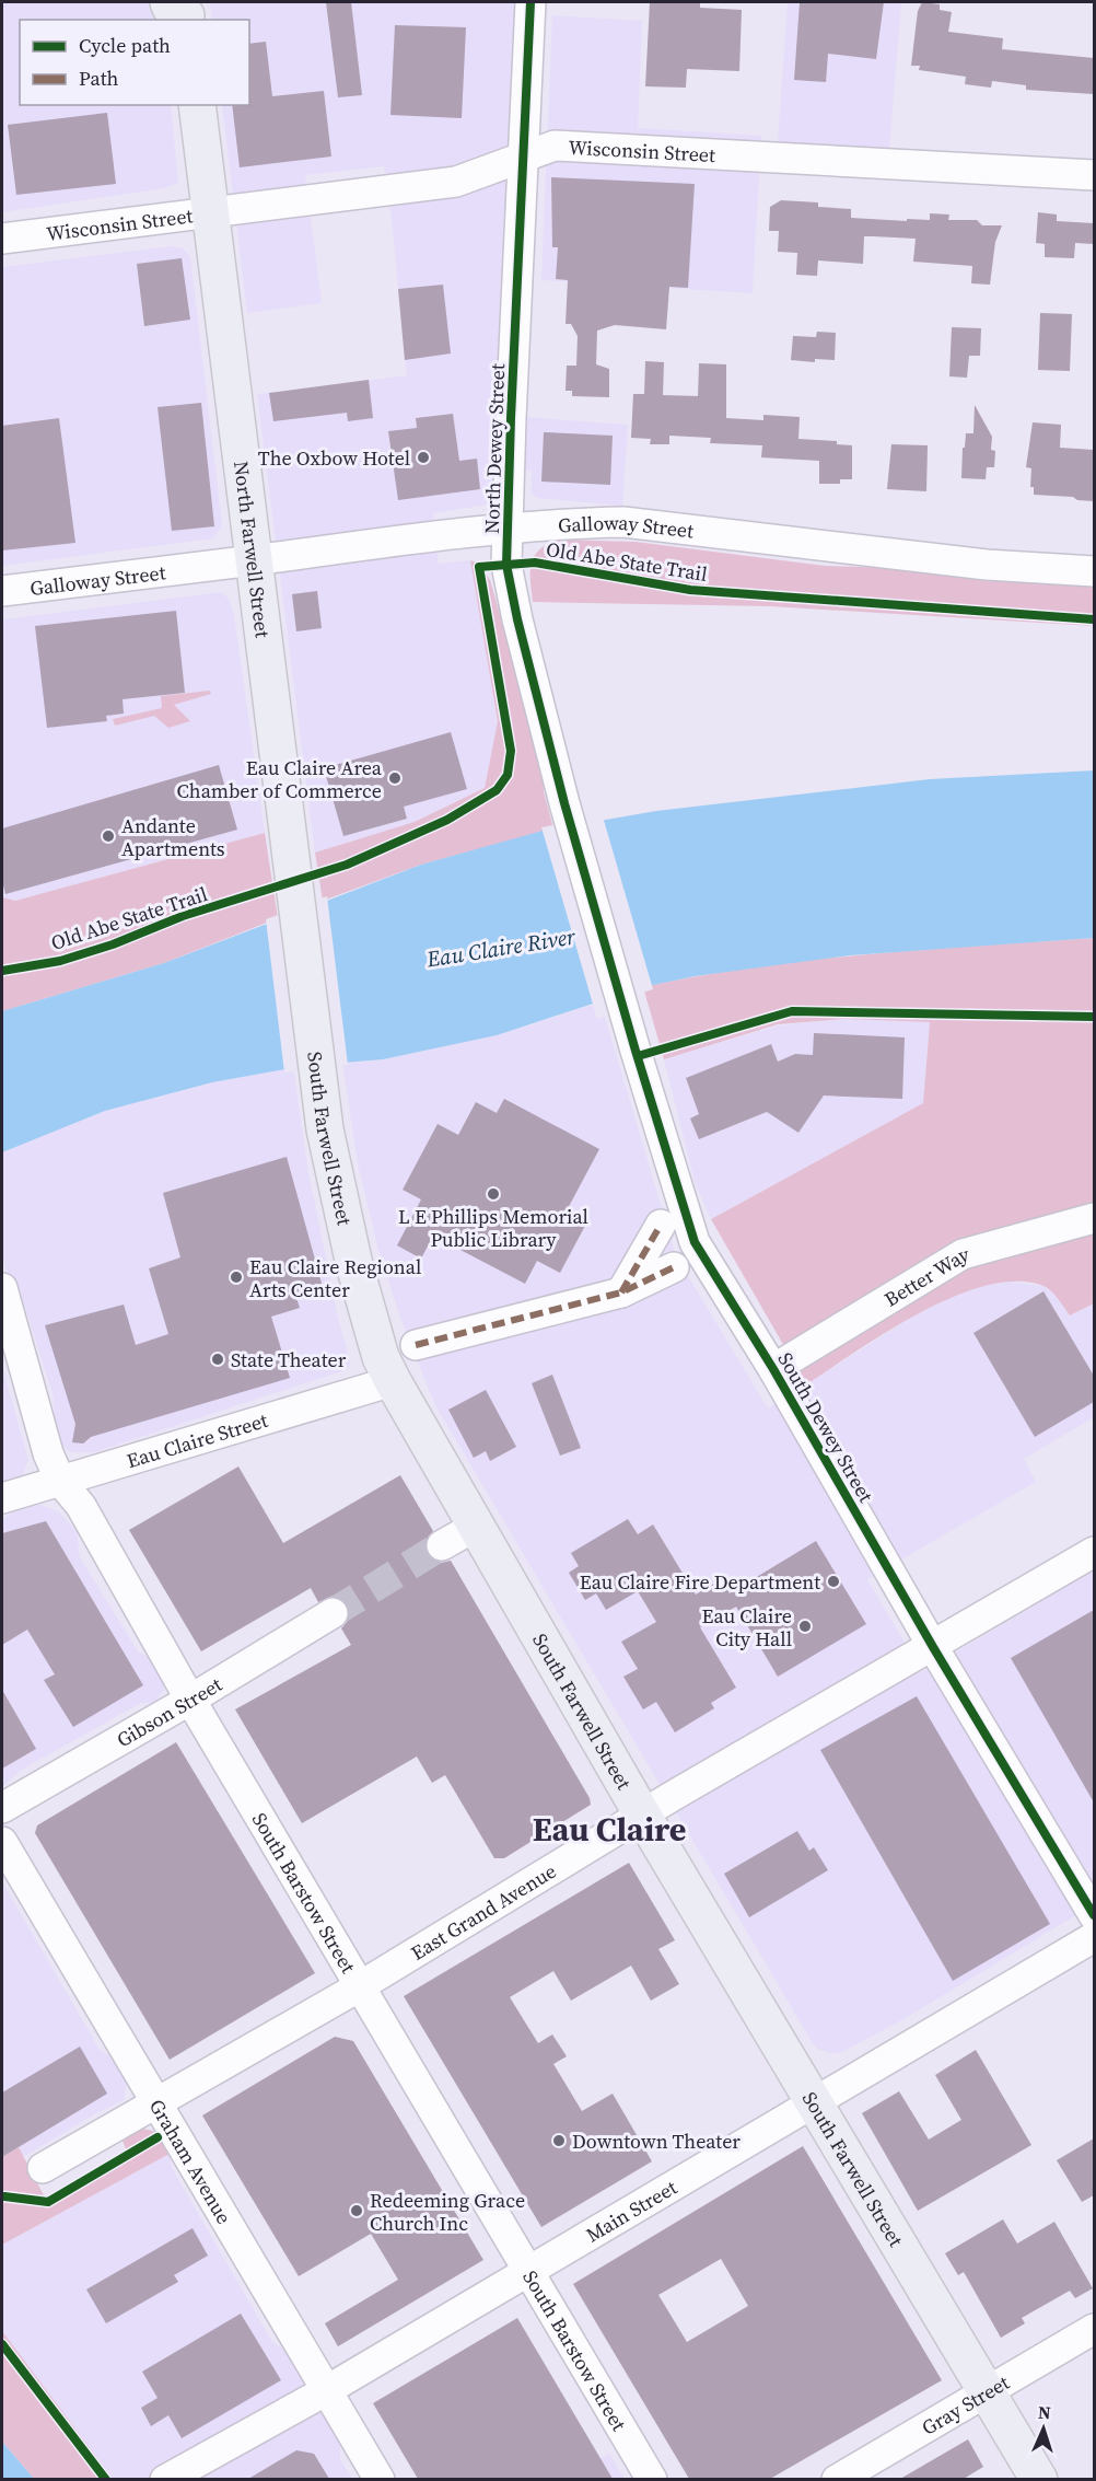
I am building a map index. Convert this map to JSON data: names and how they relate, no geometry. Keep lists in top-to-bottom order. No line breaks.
{"streets":{"main road":["North Farwell Street","South Farwell Street"],"street":["Wisconsin Street","North Dewey Street","Galloway Street","Better Way","South Dewey Street","Eau Claire Street","Gibson Street","South Barstow Street","East Grand Avenue","Graham Avenue","Main Street","Gray Street"],"cycle path":["Old Abe State Trail"]},"crossings":[["Wisconsin Street","North Dewey Street"],["Wisconsin Street","North Farwell Street"],["North Dewey Street","Galloway Street"],["North Dewey Street","South Dewey Street"],["Galloway Street","North Farwell Street"],["North Farwell Street","South Farwell Street"],["South Farwell Street","Eau Claire Street"],["South Farwell Street","East Grand Avenue"],["South Farwell Street","Main Street"],["South Farwell Street","Gray Street"],["Better Way","South Dewey Street"],["South Dewey Street","East Grand Avenue"],["Eau Claire Street","South Barstow Street"],["Gibson Street","South Barstow Street"],["South Barstow Street","East Grand Avenue"],["South Barstow Street","Main Street"],["East Grand Avenue","Graham Avenue"],["Graham Avenue","Main Street"]],"districts":["Eau Claire"],"water":["Eau Claire River"],"places":["The Oxbow Hotel","Eau Claire Area Chamber of Commerce","Andante Apartments","L E Phillips Memorial Public Library","Eau Claire Regional Arts Center","State Theater","Eau Claire Fire Department","Eau Claire City Hall","Downtown Theater","Redeeming Grace Church Inc"],"legend":["Cycle path","Path"],"north":"top"}
